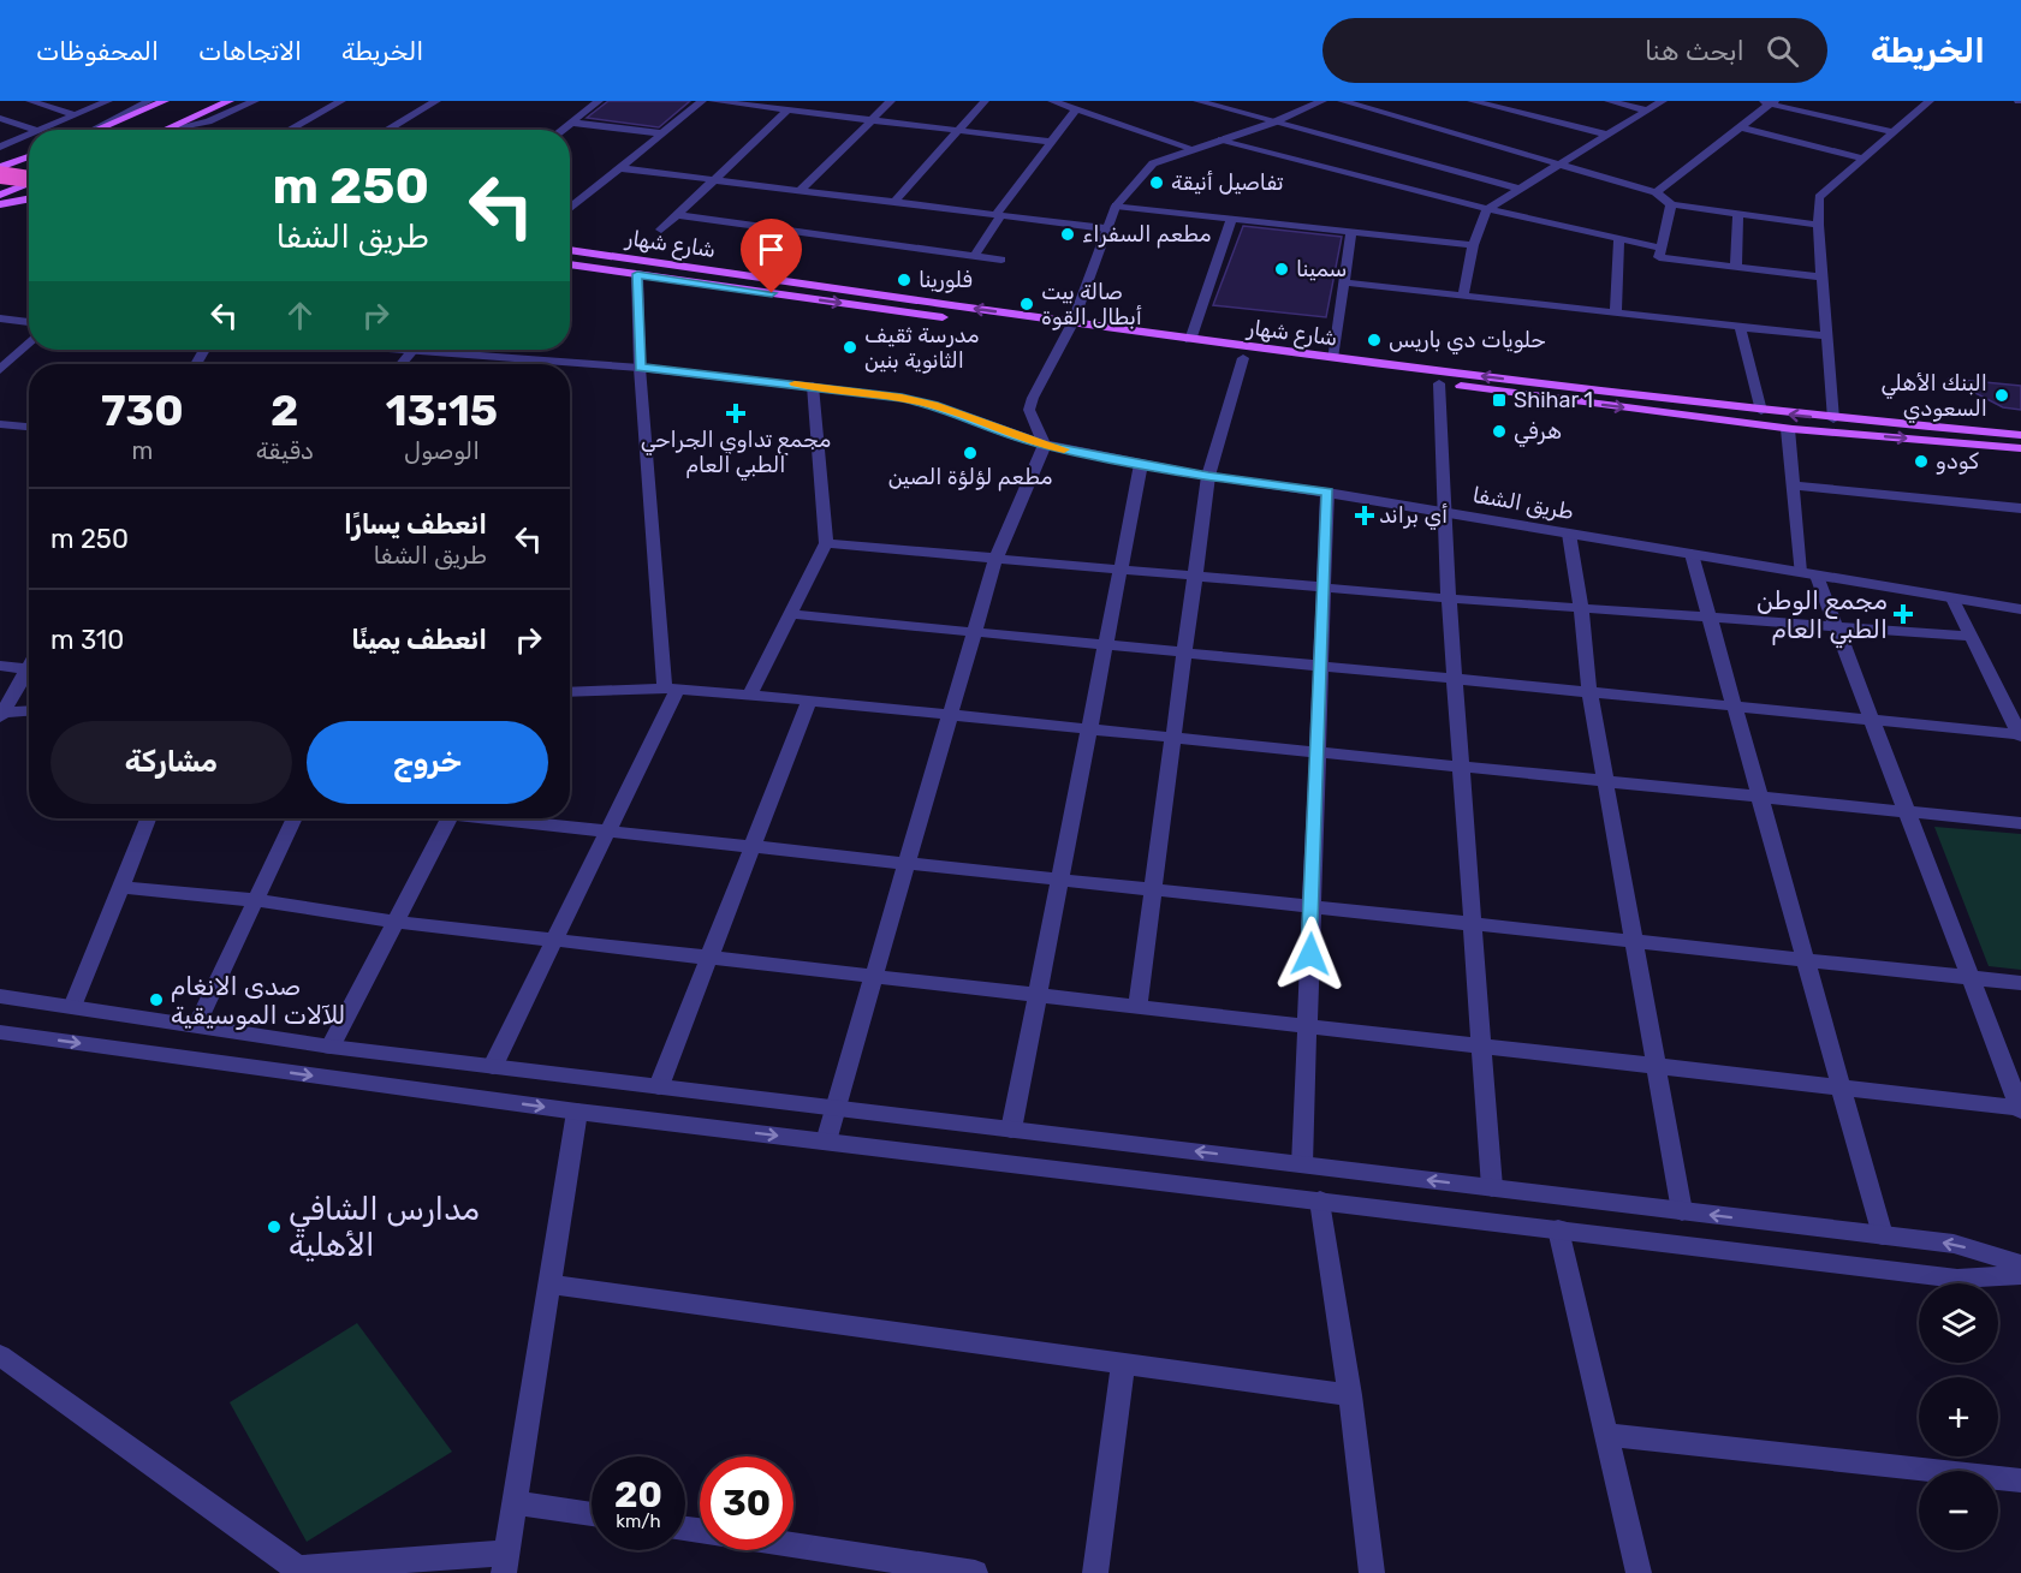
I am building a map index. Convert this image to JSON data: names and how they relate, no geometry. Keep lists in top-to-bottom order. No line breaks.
{"streets":{"main road":["شارع شهار"],"street":["طريق الشفا"]},"places":{"other":["تفاصيل أنيقة","مطعم السفراء","سمينا","فلورينا","صالة بيت أبطال القوة","حلويات دي باريس","مدرسة ثقيف الثانوية بنين","البنك الأهلي السعودي","هرفي","مطعم لؤلؤة الصين","كودو","صدى الانغام للآلات الموسيقية","مدارس الشافي الأهلية"],"transit":["Shihar 1"],"health":["مجمع تداوي الجراحي الطبي العام","أي براند","مجمع الوطن الطبي العام"]},"page":{"header":"الخريطة","search":"ابحث هنا","nav":["الخريطة","الاتجاهات","المحفوظات"],"turn":["250 m","طريق الشفا"],"eta":["13:15","الوصول","2","دقيقة","730","m"],"list":[{"name":"انعطف يسارًا","note":"طريق الشفا","value":"250 m"},{"name":"انعطف يمينًا","value":"310 m"}],"buttons":["خروج","مشاركة"],"map_buttons":["+","−"],"speed":"20 km/h","limit":"30"}}
